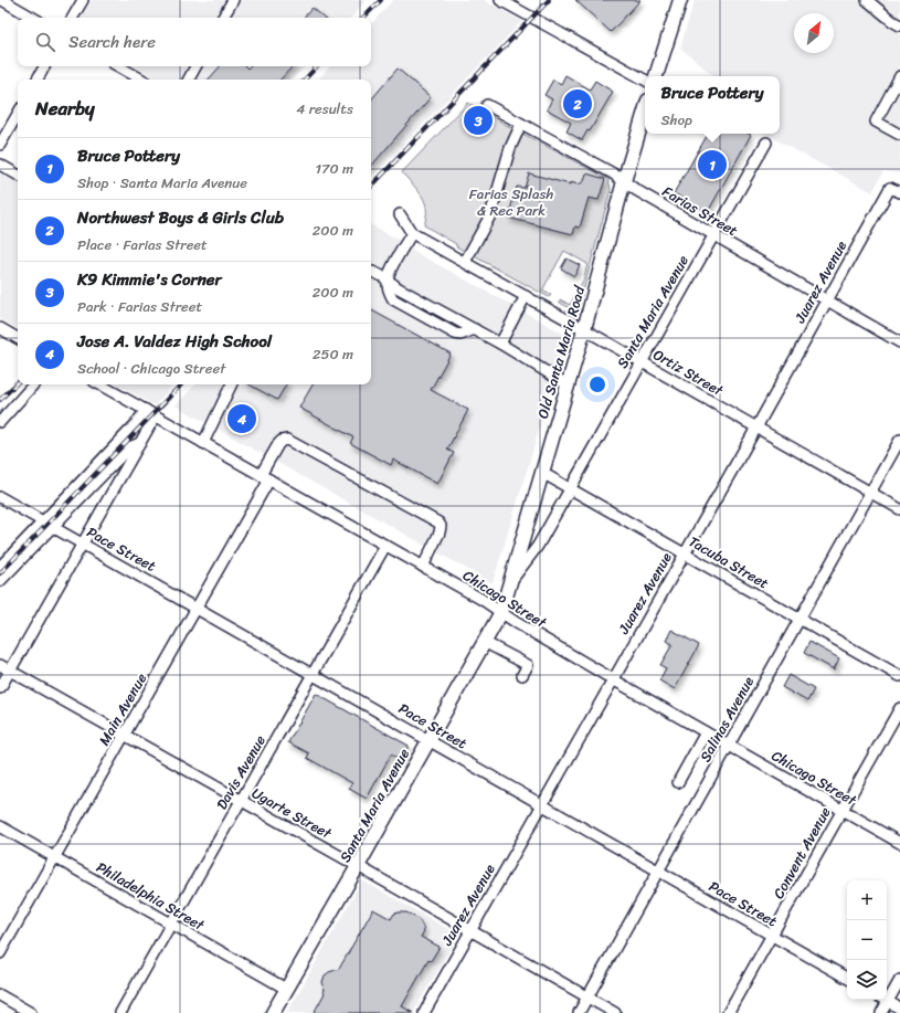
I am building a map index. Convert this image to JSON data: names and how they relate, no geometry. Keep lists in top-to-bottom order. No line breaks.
{"streets":{"main road":["Santa Maria Avenue","Old Santa Maria Road"],"street":["Farias Street","Juarez Avenue","Ortiz Street","Pace Street","Tacuba Street","Chicago Street","Main Avenue","Salinas Avenue","Davis Avenue","Ugarte Street","Convent Avenue","Philadelphia Street"]},"crossings":[["Farias Street","Juarez Avenue"],["Farias Street","Santa Maria Avenue"],["Farias Street","Old Santa Maria Road"],["Juarez Avenue","Ortiz Street"],["Juarez Avenue","Pace Street"],["Juarez Avenue","Tacuba Street"],["Juarez Avenue","Chicago Street"],["Juarez Avenue","Ugarte Street"],["Santa Maria Avenue","Old Santa Maria Road"],["Santa Maria Avenue","Ortiz Street"],["Santa Maria Avenue","Pace Street"],["Santa Maria Avenue","Tacuba Street"],["Santa Maria Avenue","Chicago Street"],["Santa Maria Avenue","Ugarte Street"],["Santa Maria Avenue","Philadelphia Street"],["Old Santa Maria Road","Ortiz Street"],["Old Santa Maria Road","Tacuba Street"],["Old Santa Maria Road","Chicago Street"],["Ortiz Street","Salinas Avenue"],["Pace Street","Main Avenue"],["Pace Street","Salinas Avenue"],["Pace Street","Davis Avenue"],["Pace Street","Convent Avenue"],["Tacuba Street","Salinas Avenue"],["Chicago Street","Main Avenue"],["Chicago Street","Salinas Avenue"],["Chicago Street","Davis Avenue"],["Chicago Street","Convent Avenue"],["Main Avenue","Ugarte Street"],["Main Avenue","Philadelphia Street"],["Salinas Avenue","Ugarte Street"],["Davis Avenue","Ugarte Street"],["Davis Avenue","Philadelphia Street"]],"parks":["Farias Splash & Rec Park"],"north":"top right","page":{"search":"Search here","popup":["Bruce Pottery","Shop"],"heading":["Nearby","4 results"],"pins":["2","3","1","4"],"list":[{"mark":"1","name":"Bruce Pottery","note":"Shop · Santa Maria Avenue","value":"170 m"},{"mark":"2","name":"Northwest Boys & Girls Club","note":"Place · Farias Street","value":"200 m"},{"mark":"3","name":"K9 Kimmie's Corner","note":"Park · Farias Street","value":"200 m"},{"mark":"4","name":"Jose A. Valdez High School","note":"School · Chicago Street","value":"250 m"}],"map_buttons":["+","−"]}}
